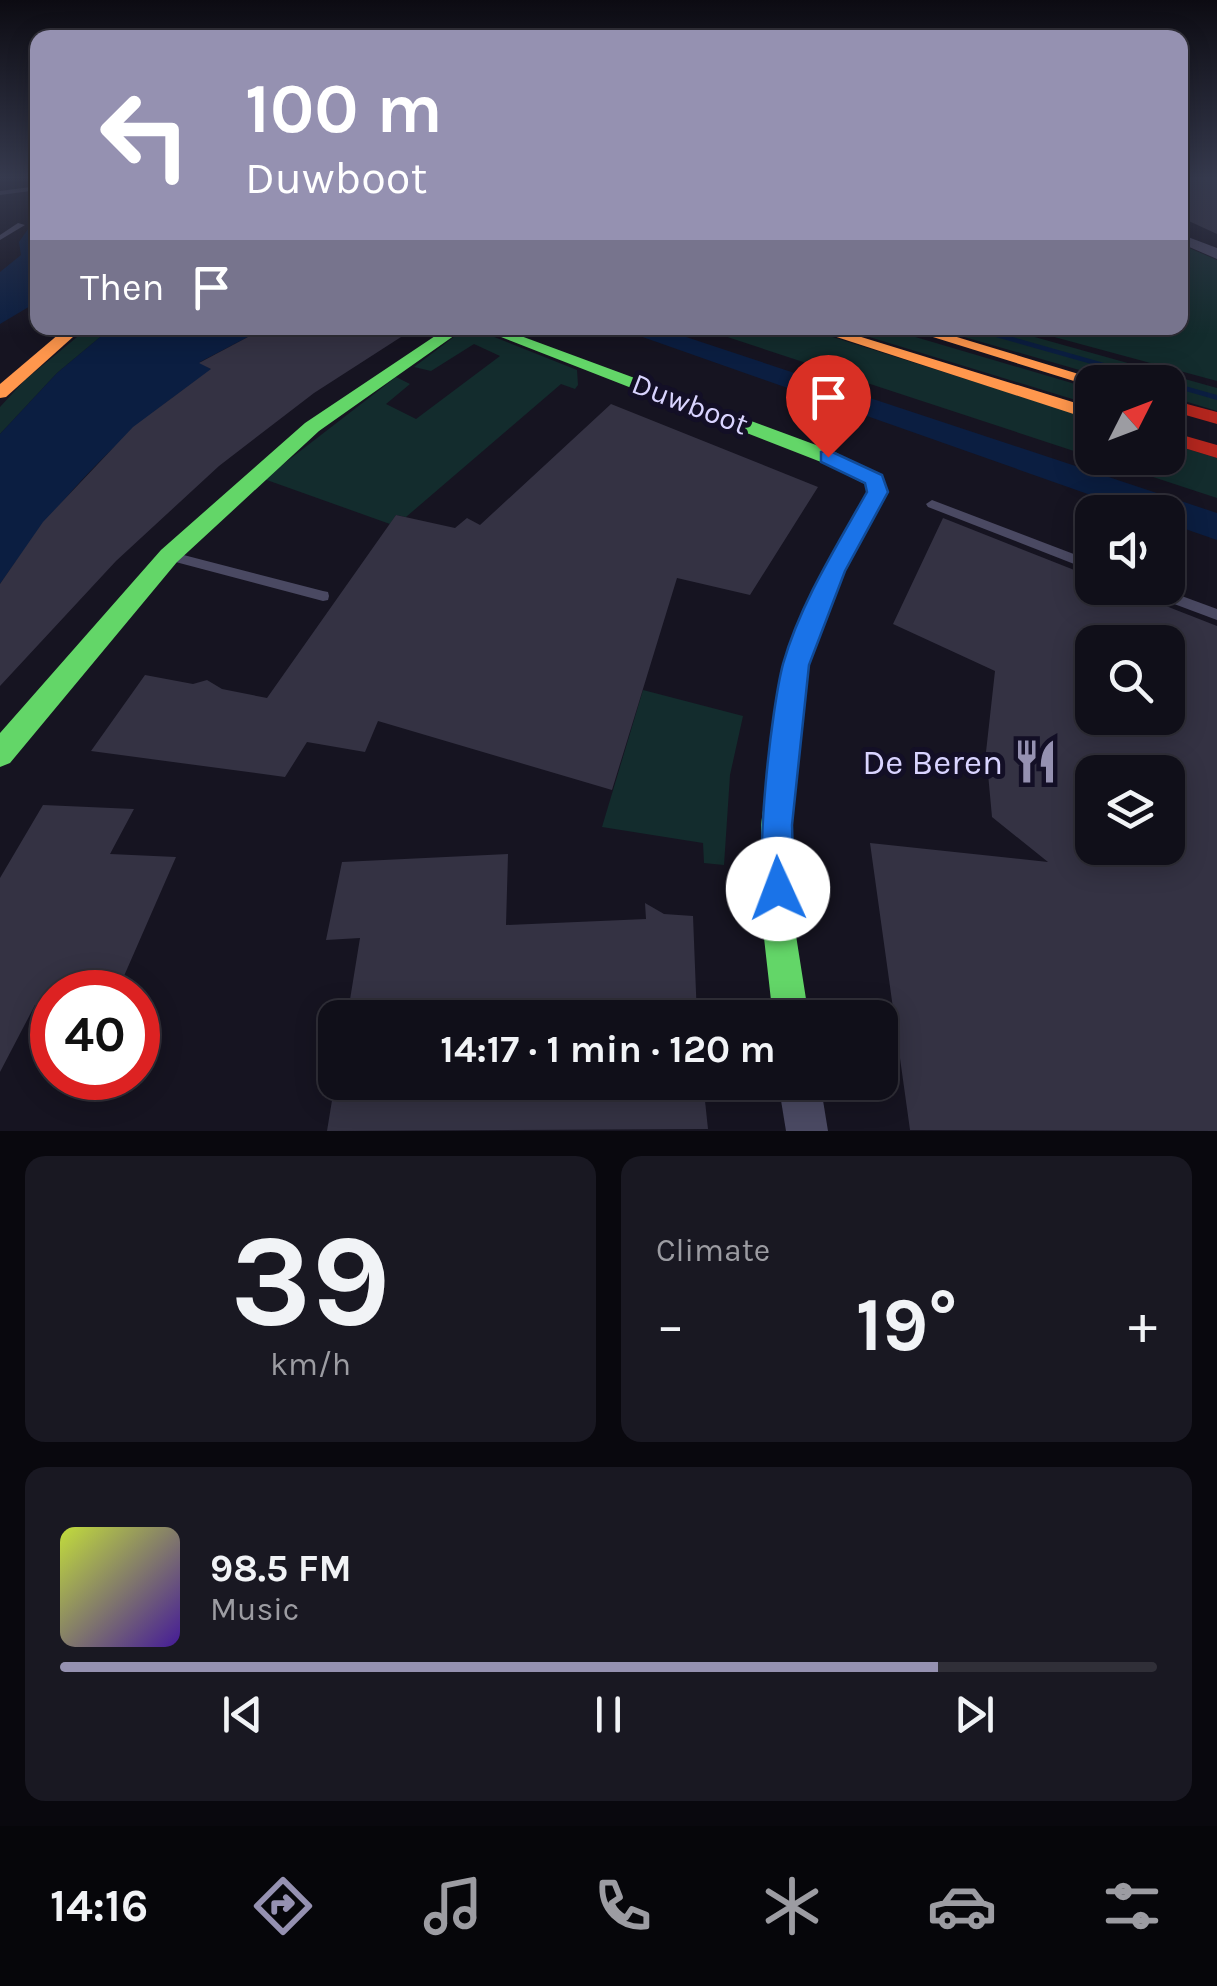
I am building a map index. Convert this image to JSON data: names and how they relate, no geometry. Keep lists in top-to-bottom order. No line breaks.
{"streets":{"street":["Duwboot"]},"places":{"restaurant":["De Beren"]},"north":"top right","page":{"turn":["100 m","Duwboot"],"then":"Then","limit":"40","trip":"14:17 · 1 min · 120 m","tile":[["39","km/h"],"Climate"],"heat":["−","19°","+"],"song":["98.5 FM","Music"],"tabs":"14:16"}}
